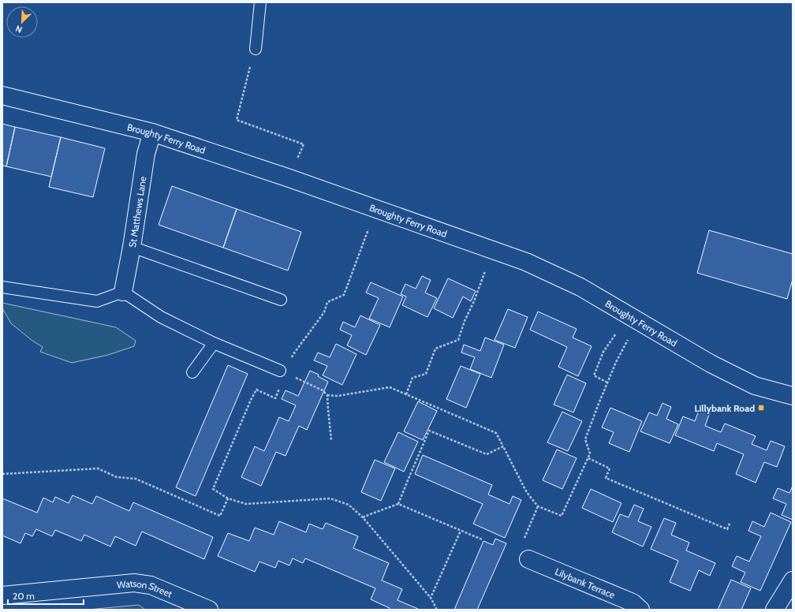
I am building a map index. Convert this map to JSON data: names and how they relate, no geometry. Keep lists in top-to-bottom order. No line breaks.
{"streets":{"street":["Broughty Ferry Road","St Matthews Lane","Lilybank Terrace","Watson Street"]},"crossings":[["Broughty Ferry Road","St Matthews Lane"]],"places":{"transit":["Lillybank Road"]},"scale_bar":"20 m","north":"bottom left"}
